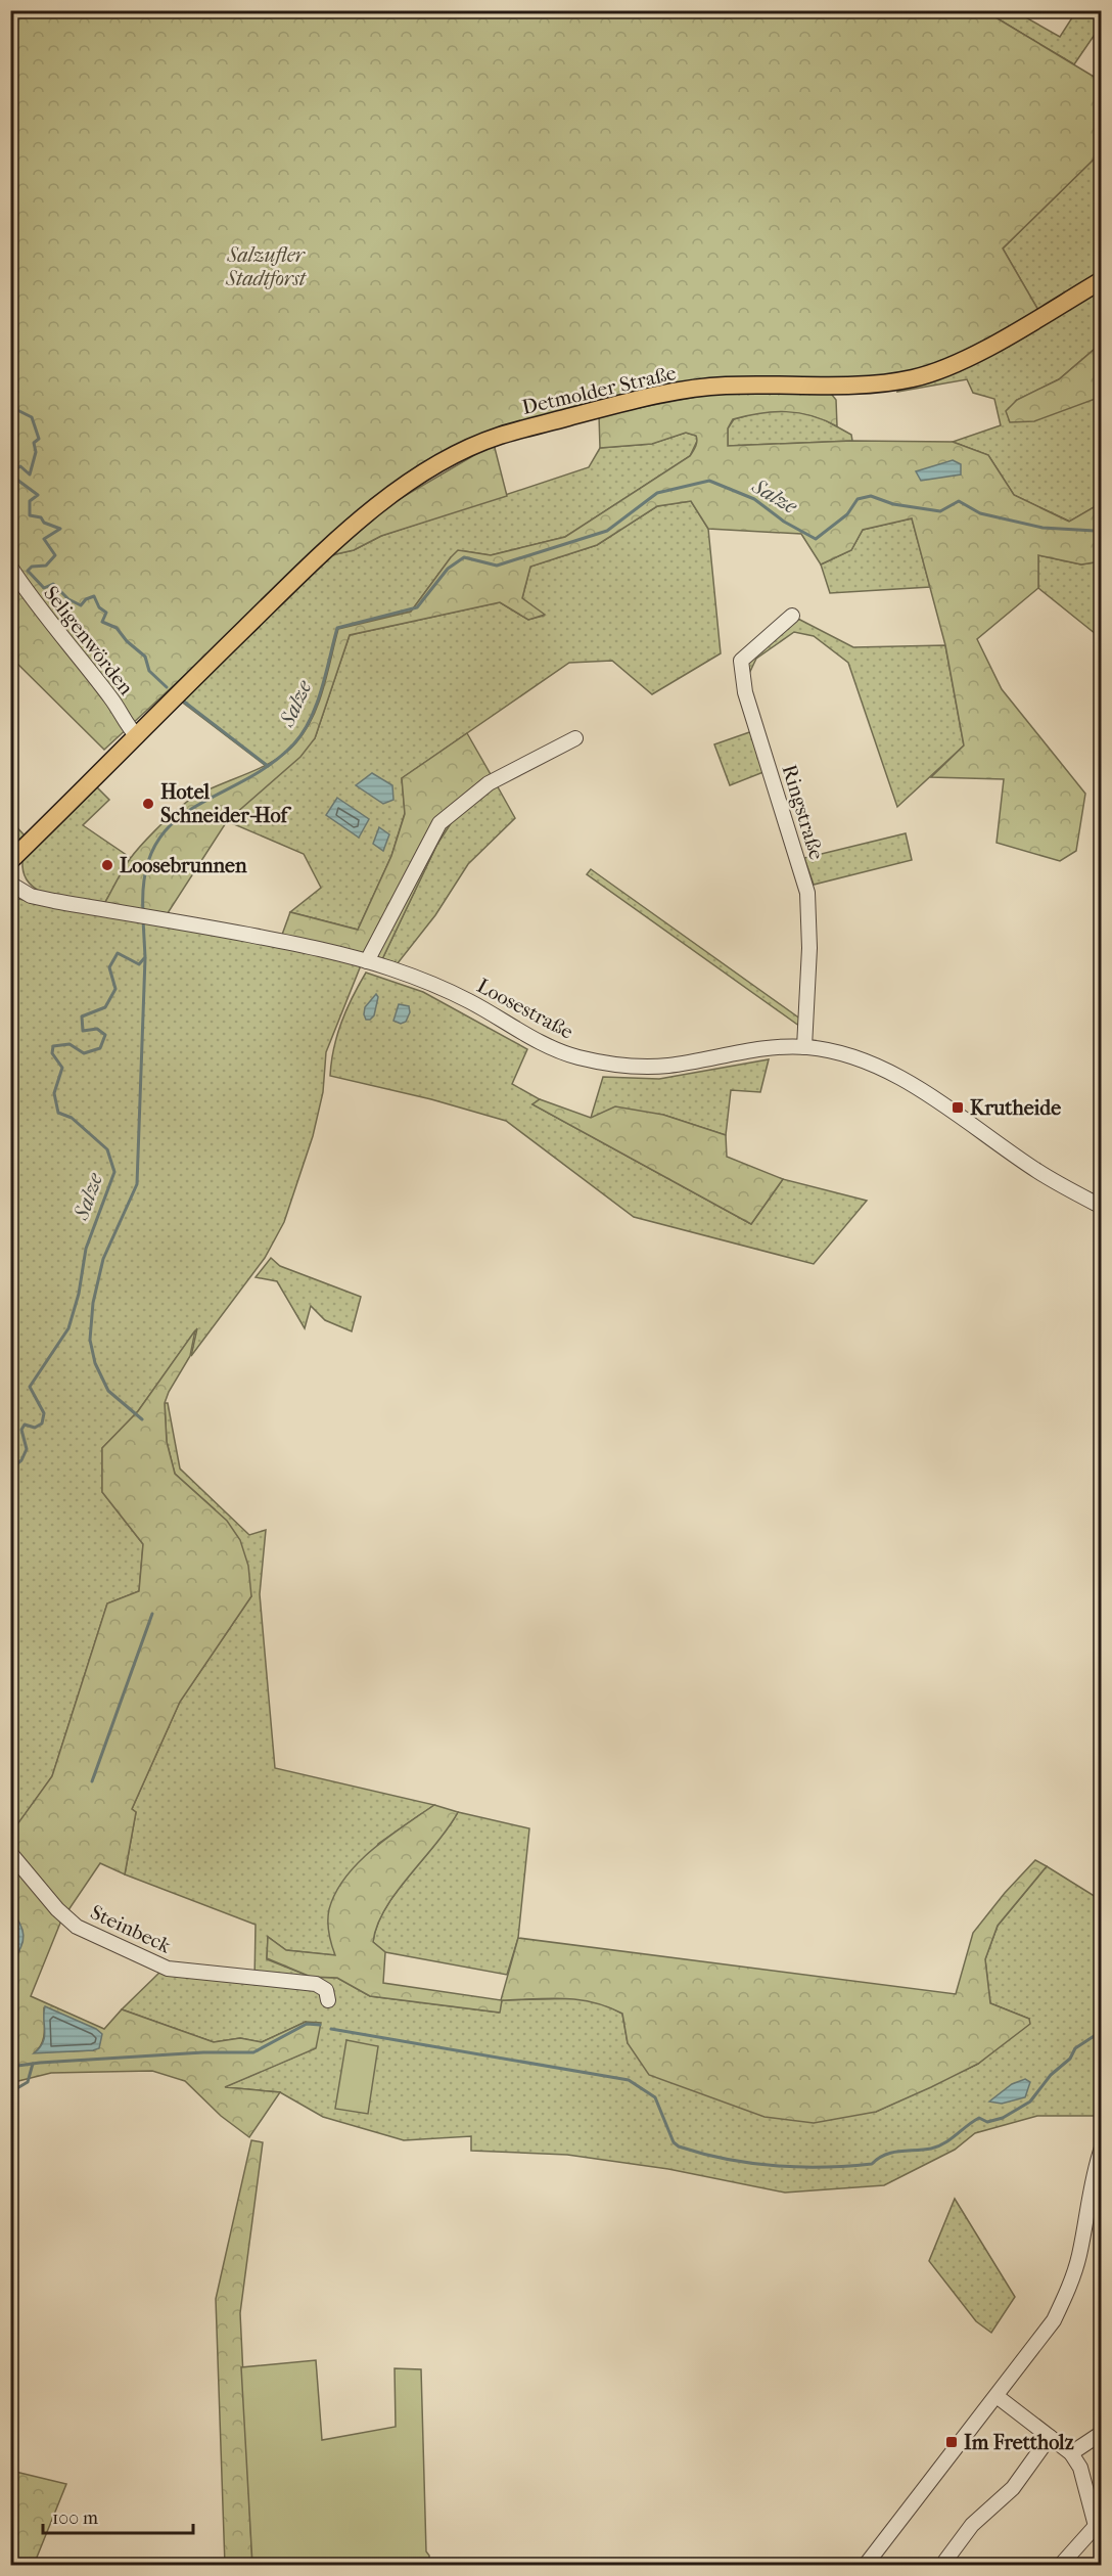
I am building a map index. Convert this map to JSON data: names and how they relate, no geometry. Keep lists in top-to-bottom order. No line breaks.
{"streets":{"main road":["Detmolder Straße"],"street":["Seligenwörden","Ringstraße","Loosestraße","Steinbeck"]},"crossings":[["Detmolder Straße","Seligenwörden"],["Ringstraße","Loosestraße"]],"water":["Salze"],"parks":["Salzufler Stadtforst"],"places":{"other":["Hotel Schneider-Hof","Loosebrunnen"],"transit":["Krutheide","Im Frettholz"]},"scale_bar":"100 m"}
